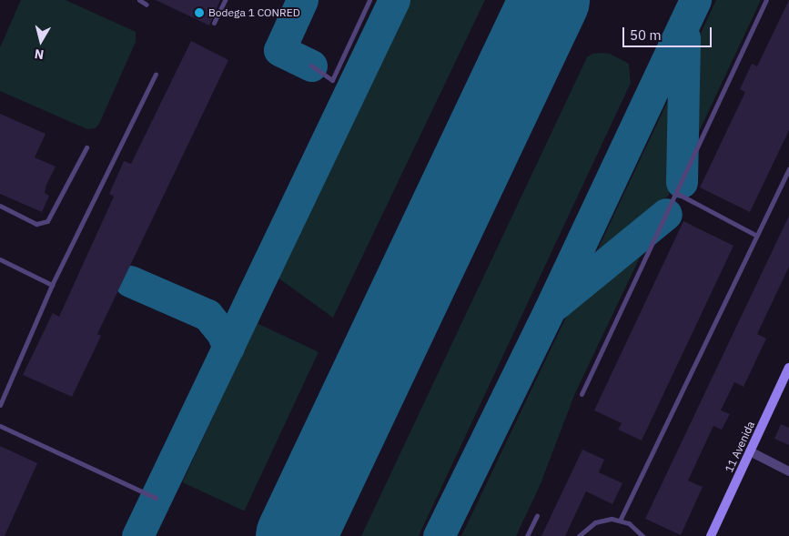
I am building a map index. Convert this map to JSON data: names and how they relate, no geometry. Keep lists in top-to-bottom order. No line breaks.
{"streets":{"main road":["11 Avenida"]},"places":["Bodega 1 CONRED"],"scale_bar":"50 m","north":"bottom"}
